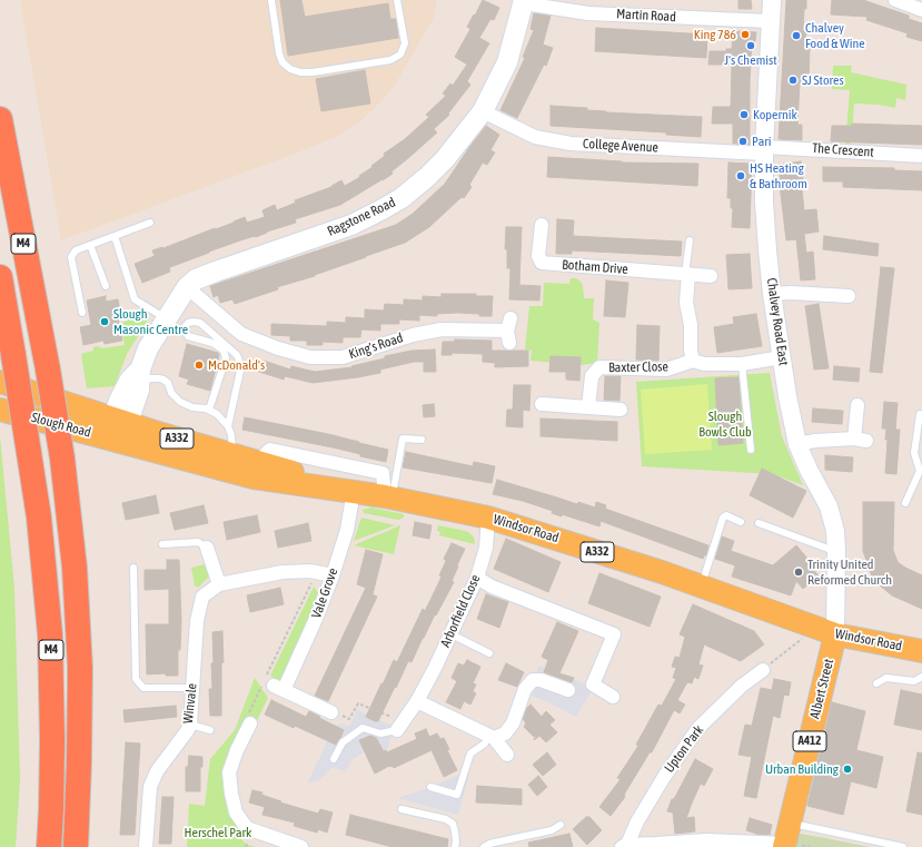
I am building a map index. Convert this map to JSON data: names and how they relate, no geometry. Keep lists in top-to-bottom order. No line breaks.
{"streets":{"highway":["M4"],"main road":["Ragstone Road","Slough Road","A332","Windsor Road","Albert Street","A412"],"street":["Martin Road","College Avenue","The Crescent","Botham Drive","Chalvey Road East","King's Road","Baxter Close","Vale Grove","Arborfield Close","Winvale","Upton Park"]},"crossings":[["Martin Road","Ragstone Road"],["Martin Road","Chalvey Road East"],["College Avenue","The Crescent"],["College Avenue","Ragstone Road"],["College Avenue","Chalvey Road East"],["The Crescent","Chalvey Road East"],["Ragstone Road","King's Road"],["Ragstone Road","Slough Road"],["Ragstone Road","A332"],["Chalvey Road East","Windsor Road"],["Chalvey Road East","Albert Street"],["Slough Road","A332"],["A332","Windsor Road"],["A332","Vale Grove"],["Windsor Road","Vale Grove"],["Windsor Road","Arborfield Close"],["Windsor Road","Albert Street"],["Vale Grove","Winvale"]],"parks":["Slough Bowls Club","Herschel Park"],"places":["King 786","Chalvey Food & Wine","J's Chemist","SJ Stores","Kopernik","Pari","HS Heating & Bathroom","Slough Masonic Centre","McDonald's","Trinity United Reformed Church","Urban Building"]}
